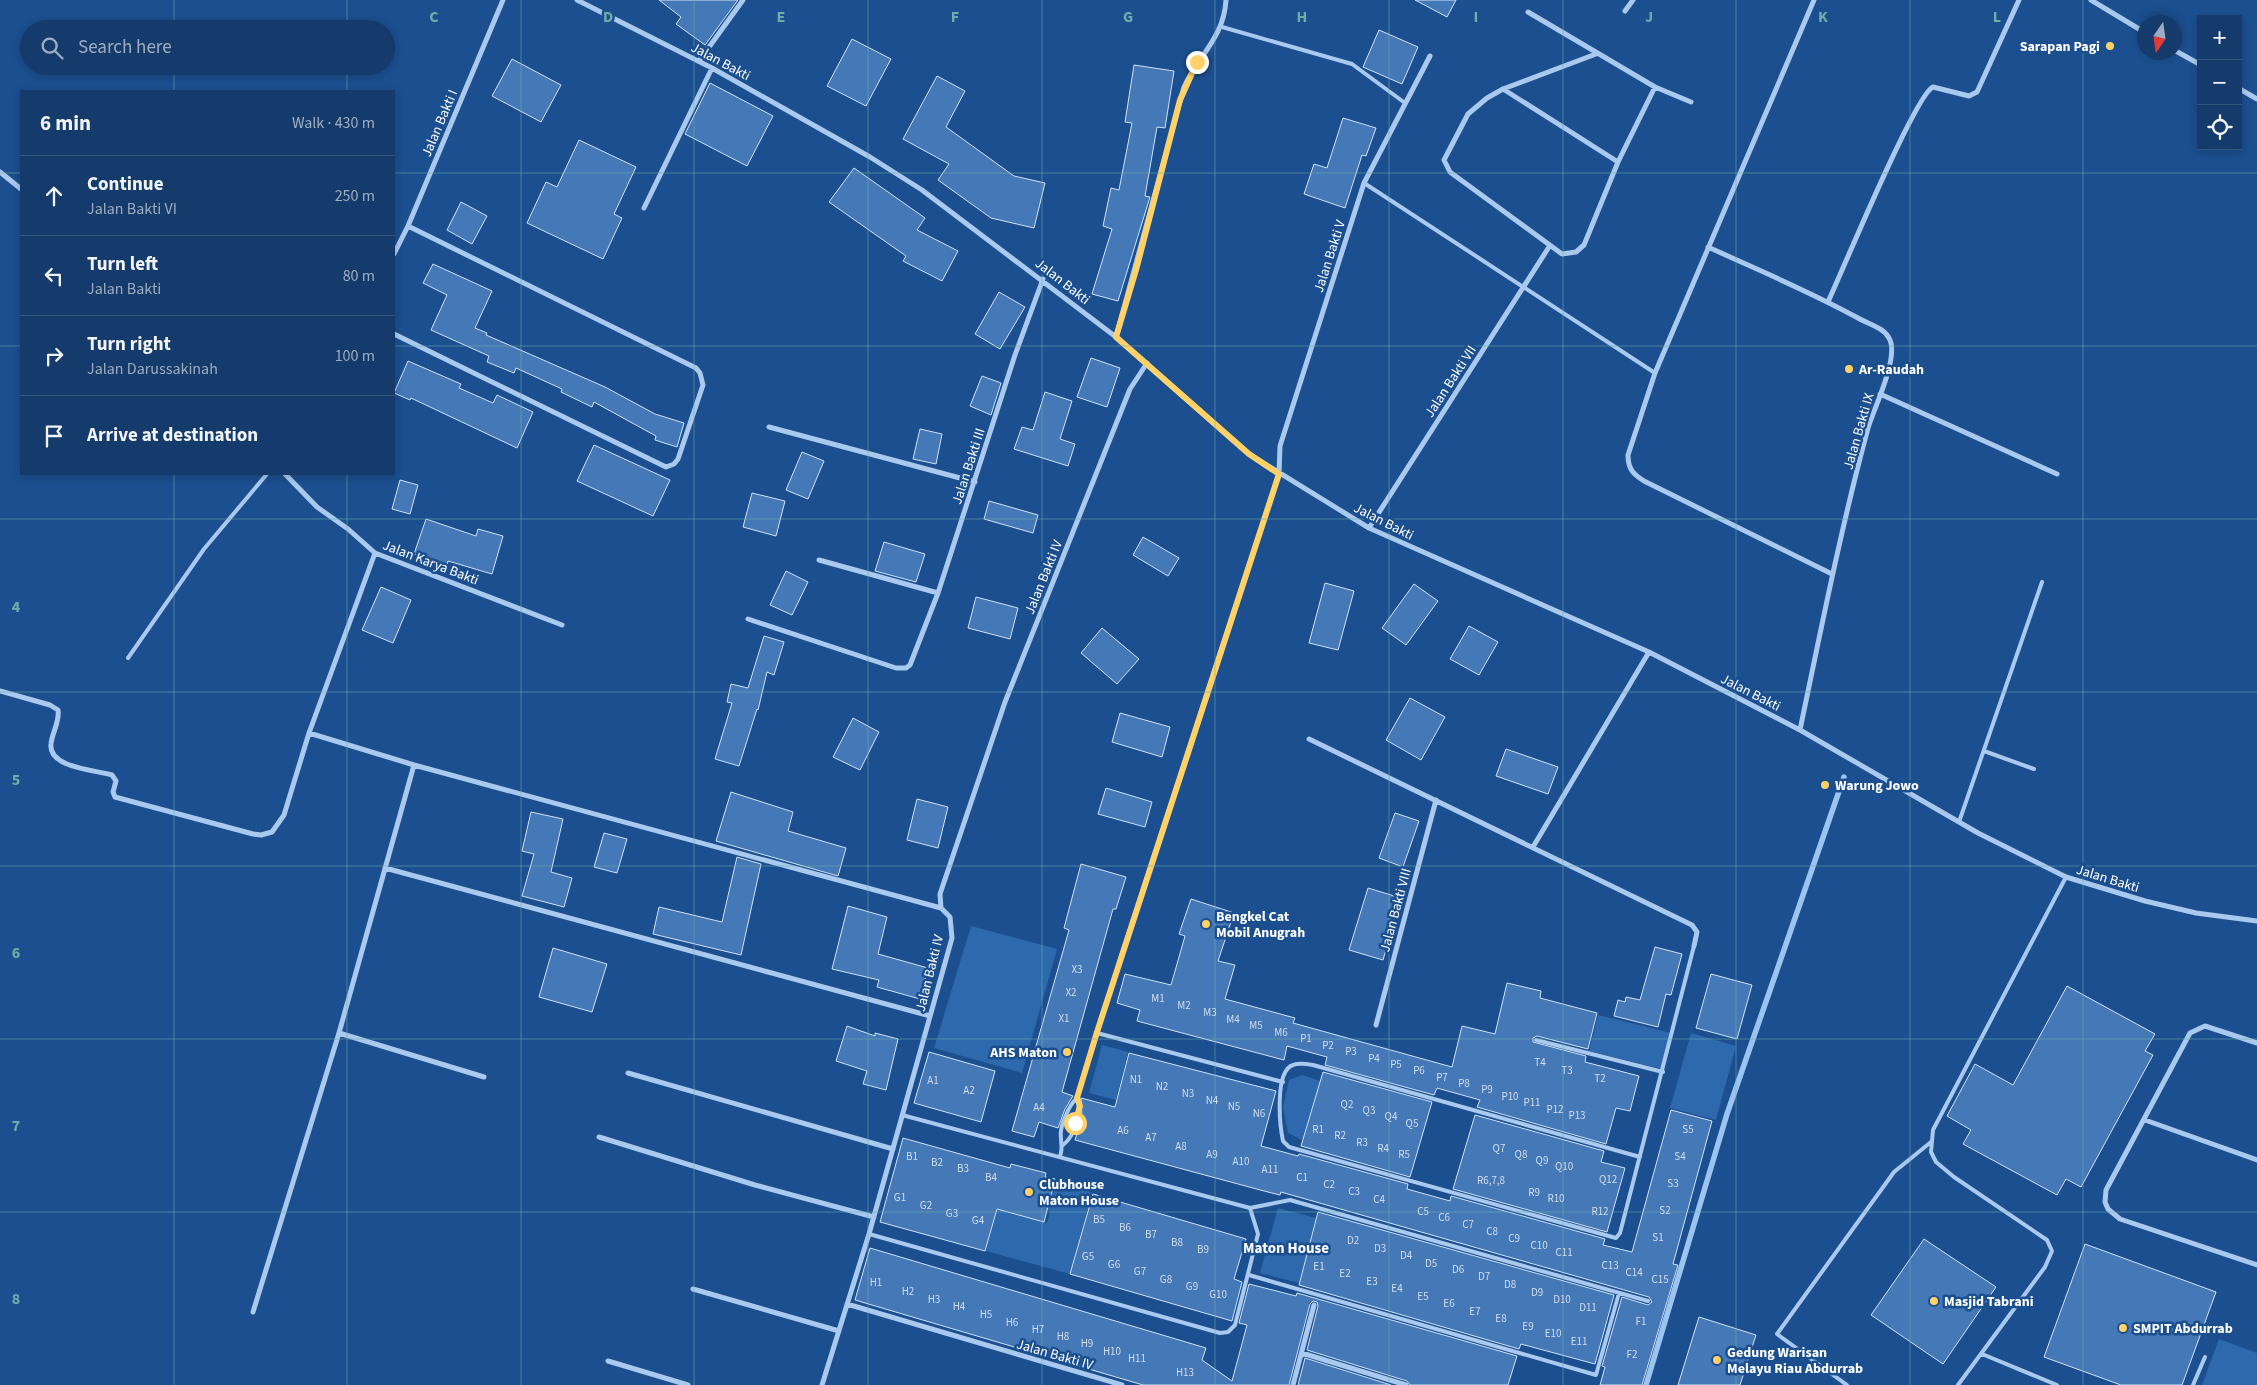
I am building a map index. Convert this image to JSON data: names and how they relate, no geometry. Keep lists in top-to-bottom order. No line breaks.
{"streets":{"street":["Jalan Bakti","Jalan Bakti I","Jalan Bakti V","Jalan Bakti VII","Jalan Bakti IX","Jalan Bakti III","Jalan Karya Bakti","Jalan Bakti IV","Jalan Bakti VIII"]},"crossings":[["Jalan Bakti","Jalan Bakti V"],["Jalan Bakti","Jalan Bakti VII"],["Jalan Bakti","Jalan Bakti IX"],["Jalan Bakti","Jalan Bakti III"],["Jalan Bakti","Jalan Bakti IV"]],"districts":["Maton House"],"places":["Sarapan Pagi","Ar-Raudah","Warung Jowo","Bengkel Cat Mobil Anugrah","AHS Maton","Clubhouse Maton House","Masjid Tabrani","SMPIT Abdurrab","Gedung Warisan Melayu Riau Abdurrab"],"house_numbers":["X3","X2","M1","M2","M3","X1","M4","M5","M6","P1","P2","P3","P4","T4","P5","P6","T3","P7","T2","N1","A1","P8","N2","P9","A2","N3","P10","N4","P11","Q2","N5","A4","P12","Q3","N6","P13","Q4","Q5","R1","S5","A6","R2","A7","R3","A8","R4","Q7","A9","R5","Q8","B1","S4","Q9","A10","B2","Q10","B3","A11","B4","C1","Q12","R6,7,8","S3","C2","C3","R9","G1","R10","C4","G2","S2","C5","R12","G3","C6","B5","G4","C7","B6","C8","B7","S1","C9","D2","B8","C10","D3","B9","C11","D4","G5","D5","G6","C13","E1","D6","G7","C14","E2","D7","G8","C15","E3","H1","D8","G9","E4","H2","D9","G10","E5","H3","D10","E6","H4","D11","E7","H5","E8","F1","H6","E9","H7","E10","H8","E11","H9","H10","F2","H11","H13"],"north":"bottom","page":{"map_buttons":["+","−"],"search":"Search here","heading":["6 min","Walk · 430 m"],"list":[["Continue","Jalan Bakti VI","250 m"],["Turn left","Jalan Bakti","80 m"],["Turn right","Jalan Darussakinah","100 m"],"Arrive at destination"]},"grid":{"columns":["C","D","E","F","G","H","I","J","K","L"],"rows":["4","5","6","7","8"]}}
